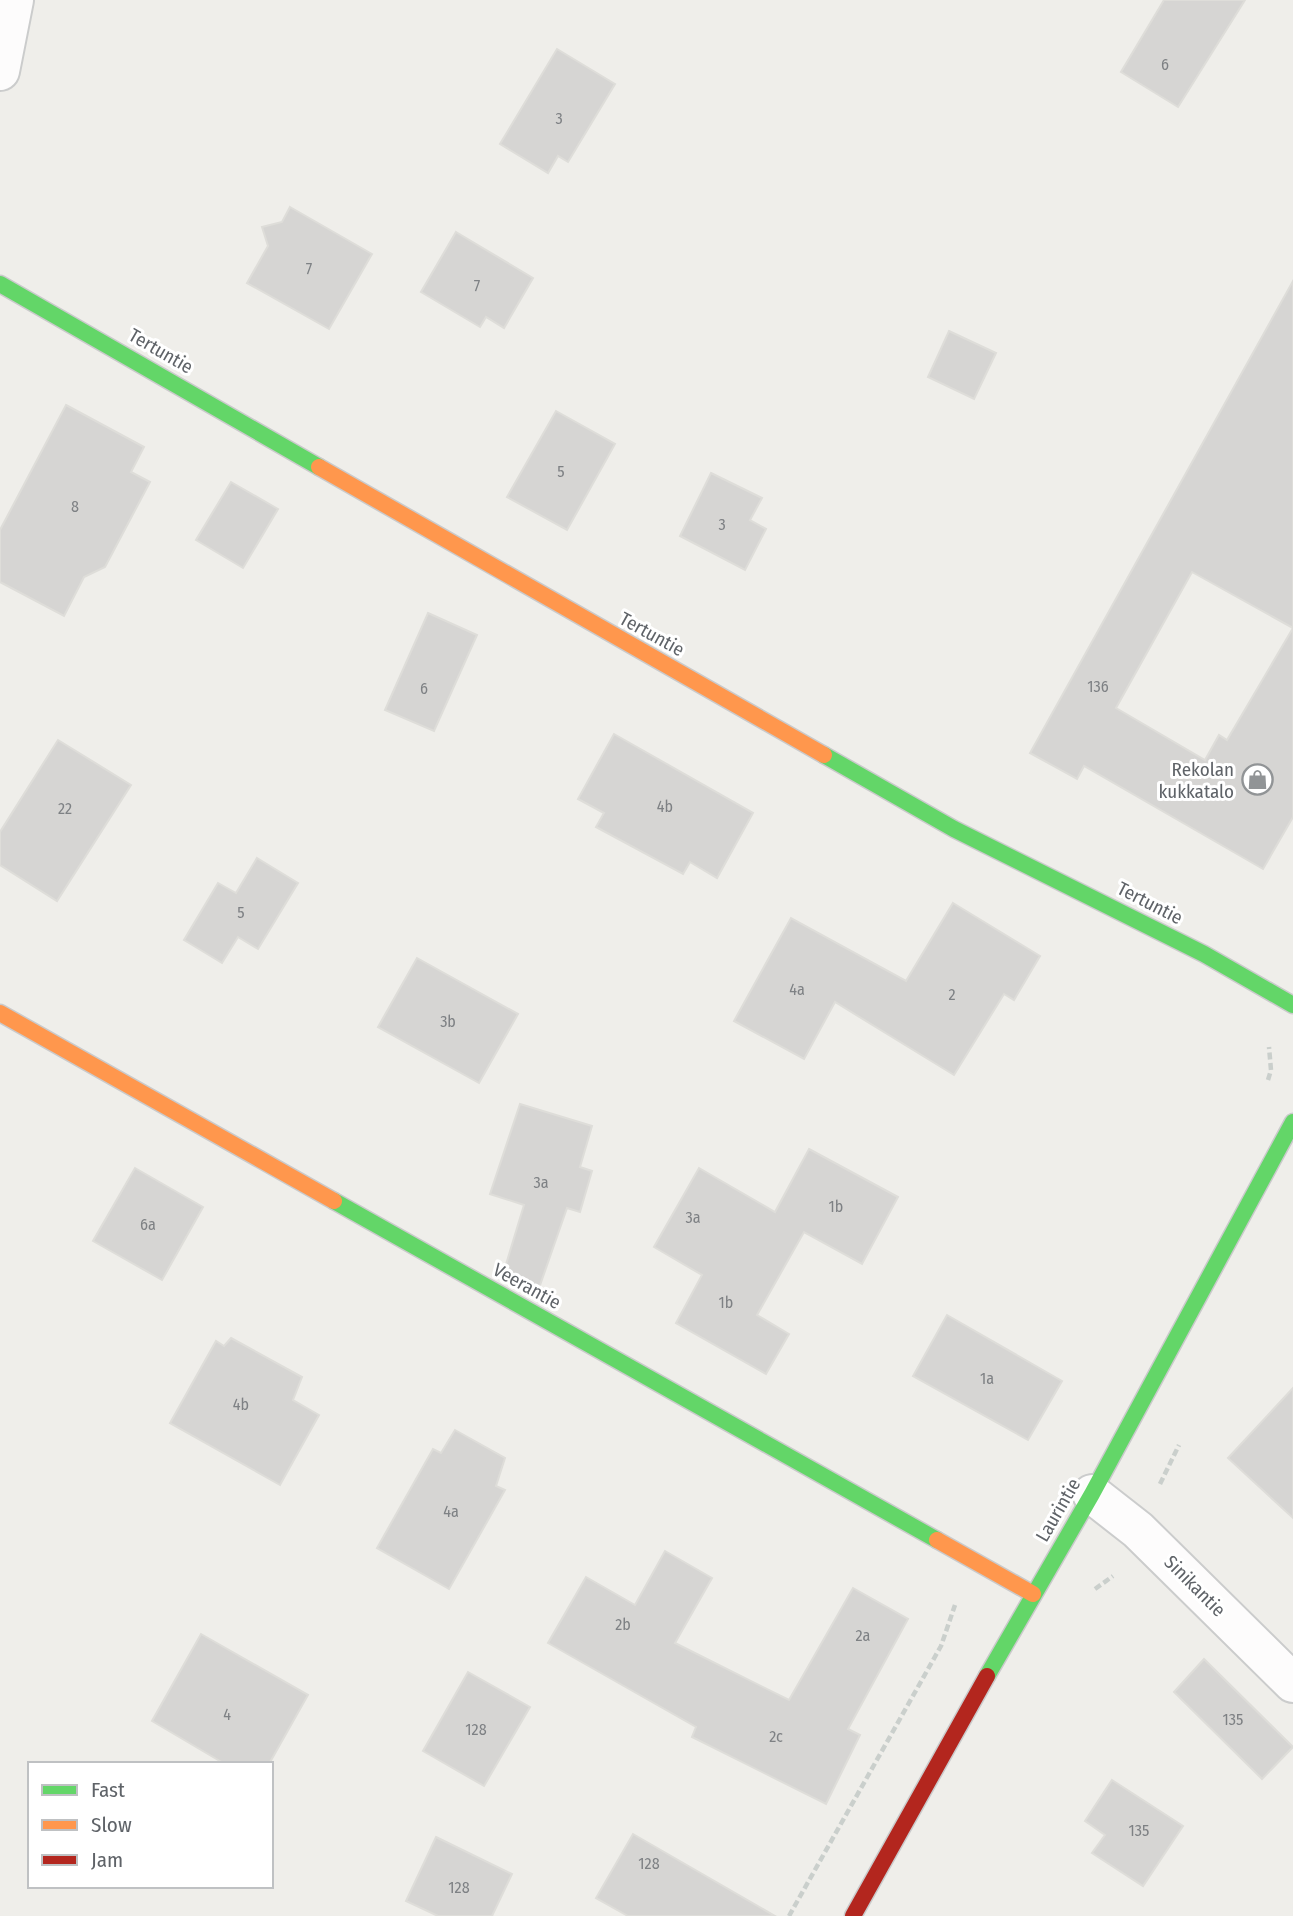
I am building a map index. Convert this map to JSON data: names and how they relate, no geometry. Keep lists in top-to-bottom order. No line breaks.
{"streets":{"street":["Tertuntie","Veerantie","Laurintie","Sinikantie"]},"crossings":[["Veerantie","Laurintie"],["Laurintie","Sinikantie"]],"places":{"shop":["Rekolan kukkatalo"]},"house_numbers":["6","3","7","7","5","8","3","136","6","4b","22","5","4a","2","3b","3a","1b","3a","6a","1b","1a","4b","4a","2b","2a","4","135","128","2c","135","128","128"],"legend":["Fast","Slow","Jam"]}
